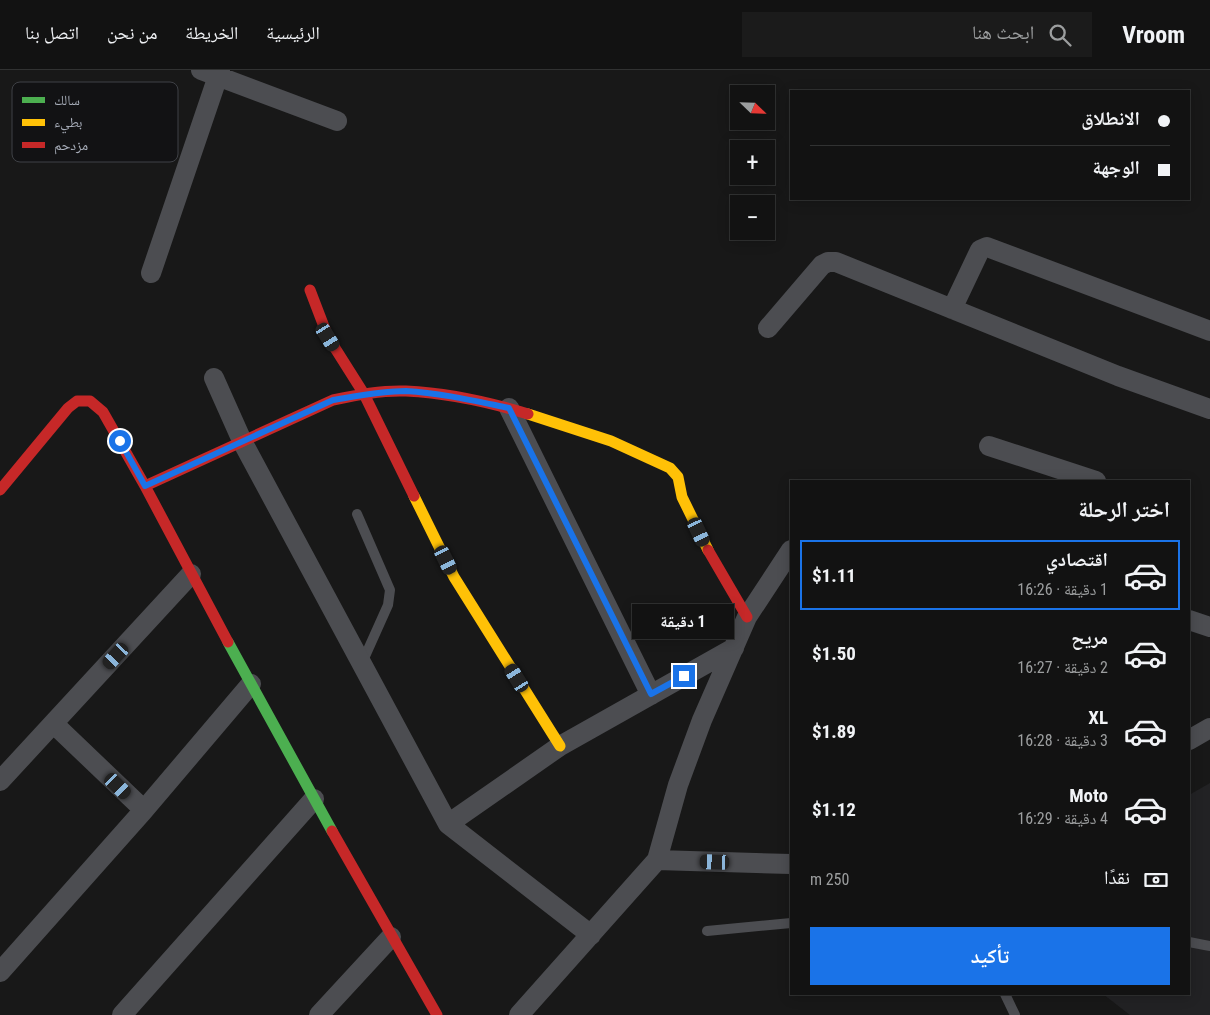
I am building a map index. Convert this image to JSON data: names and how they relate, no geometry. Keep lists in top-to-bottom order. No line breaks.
{"legend":["سالك","بطيء","مزدحم"],"north":"bottom right","page":{"header":"Vroom","search":"ابحث هنا","nav":["الرئيسية","الخريطة","من نحن","اتصل بنا"],"map_buttons":["+","−"],"banner":["الانطلاق","الوجهة"],"heading":"اختر الرحلة","list":[{"name":"اقتصادي","note":"1 دقيقة · 16:26","value":"$1.11"},{"name":"مريح","note":"2 دقيقة · 16:27","value":"$1.50"},{"name":"XL","note":"3 دقيقة · 16:28","value":"$1.89"},{"name":"Moto","note":"4 دقيقة · 16:29","value":"$1.12"}],"bubble":"1 دقيقة","pay":["نقدًا","250 m"],"buttons":"تأكيد"}}
